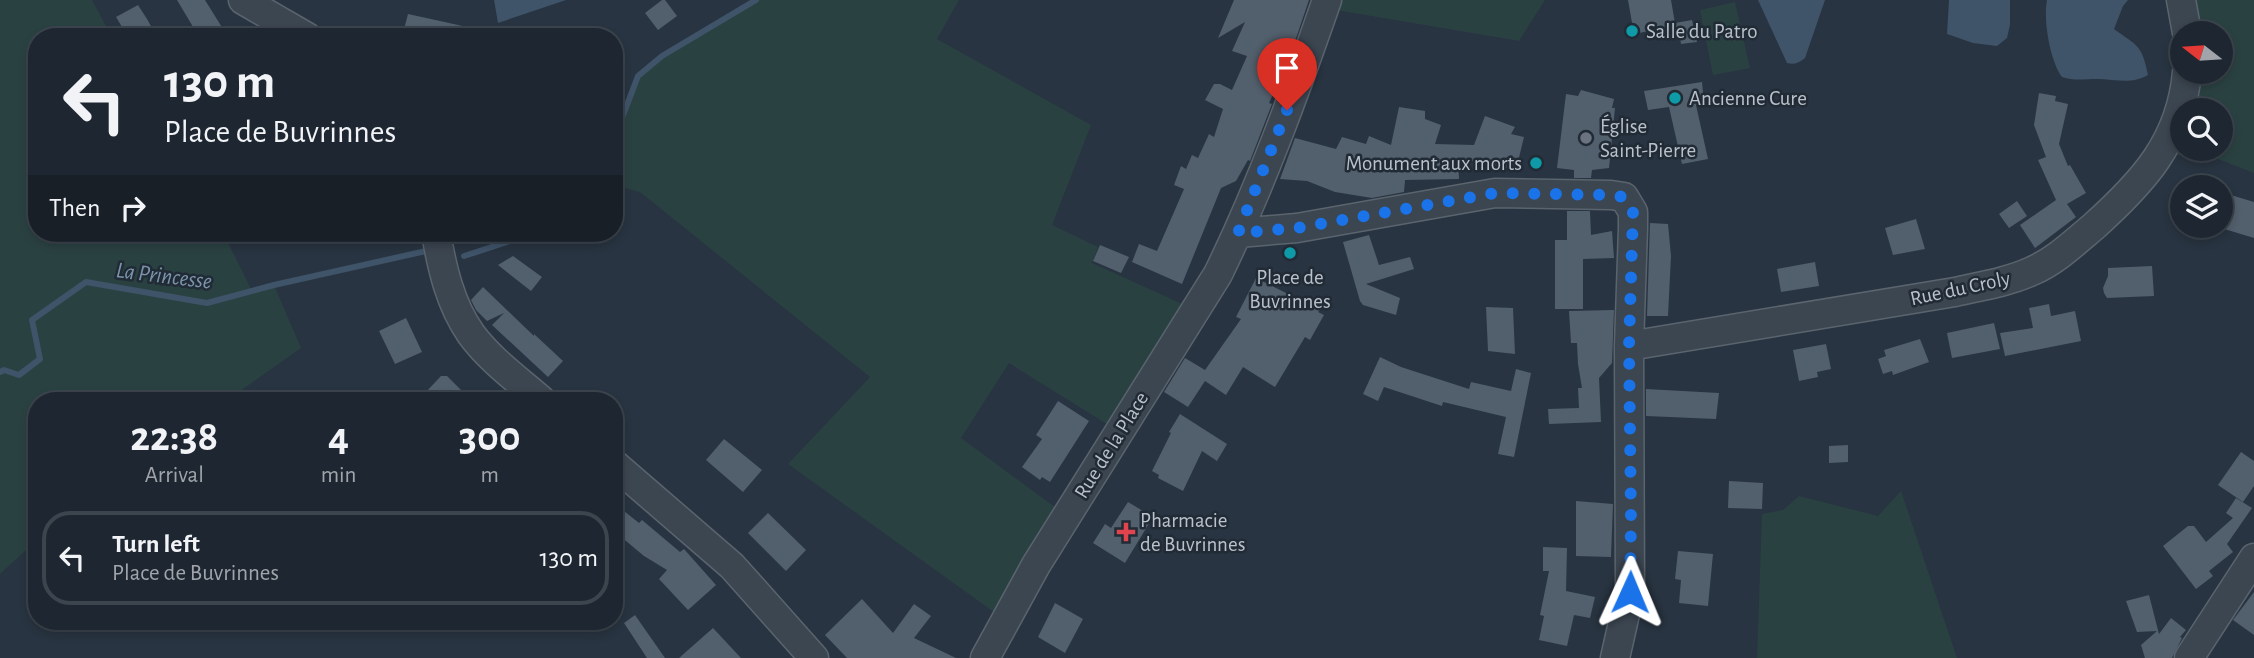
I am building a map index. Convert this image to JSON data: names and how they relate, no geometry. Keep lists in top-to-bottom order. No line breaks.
{"streets":{"street":["Rue du Croly","Rue de la Place"]},"water":["La Princesse"],"places":{"other":["Salle du Patro","Ancienne Cure","Église Saint-Pierre","Monument aux morts","Place de Buvrinnes"],"health":["Pharmacie de Buvrinnes"]},"north":"left","page":{"turn":["130 m","Place de Buvrinnes"],"then":"Then","eta":["22:38","Arrival","4","min","300","m"],"list":[{"name":"Turn left","note":"Place de Buvrinnes","value":"130 m"}]}}
